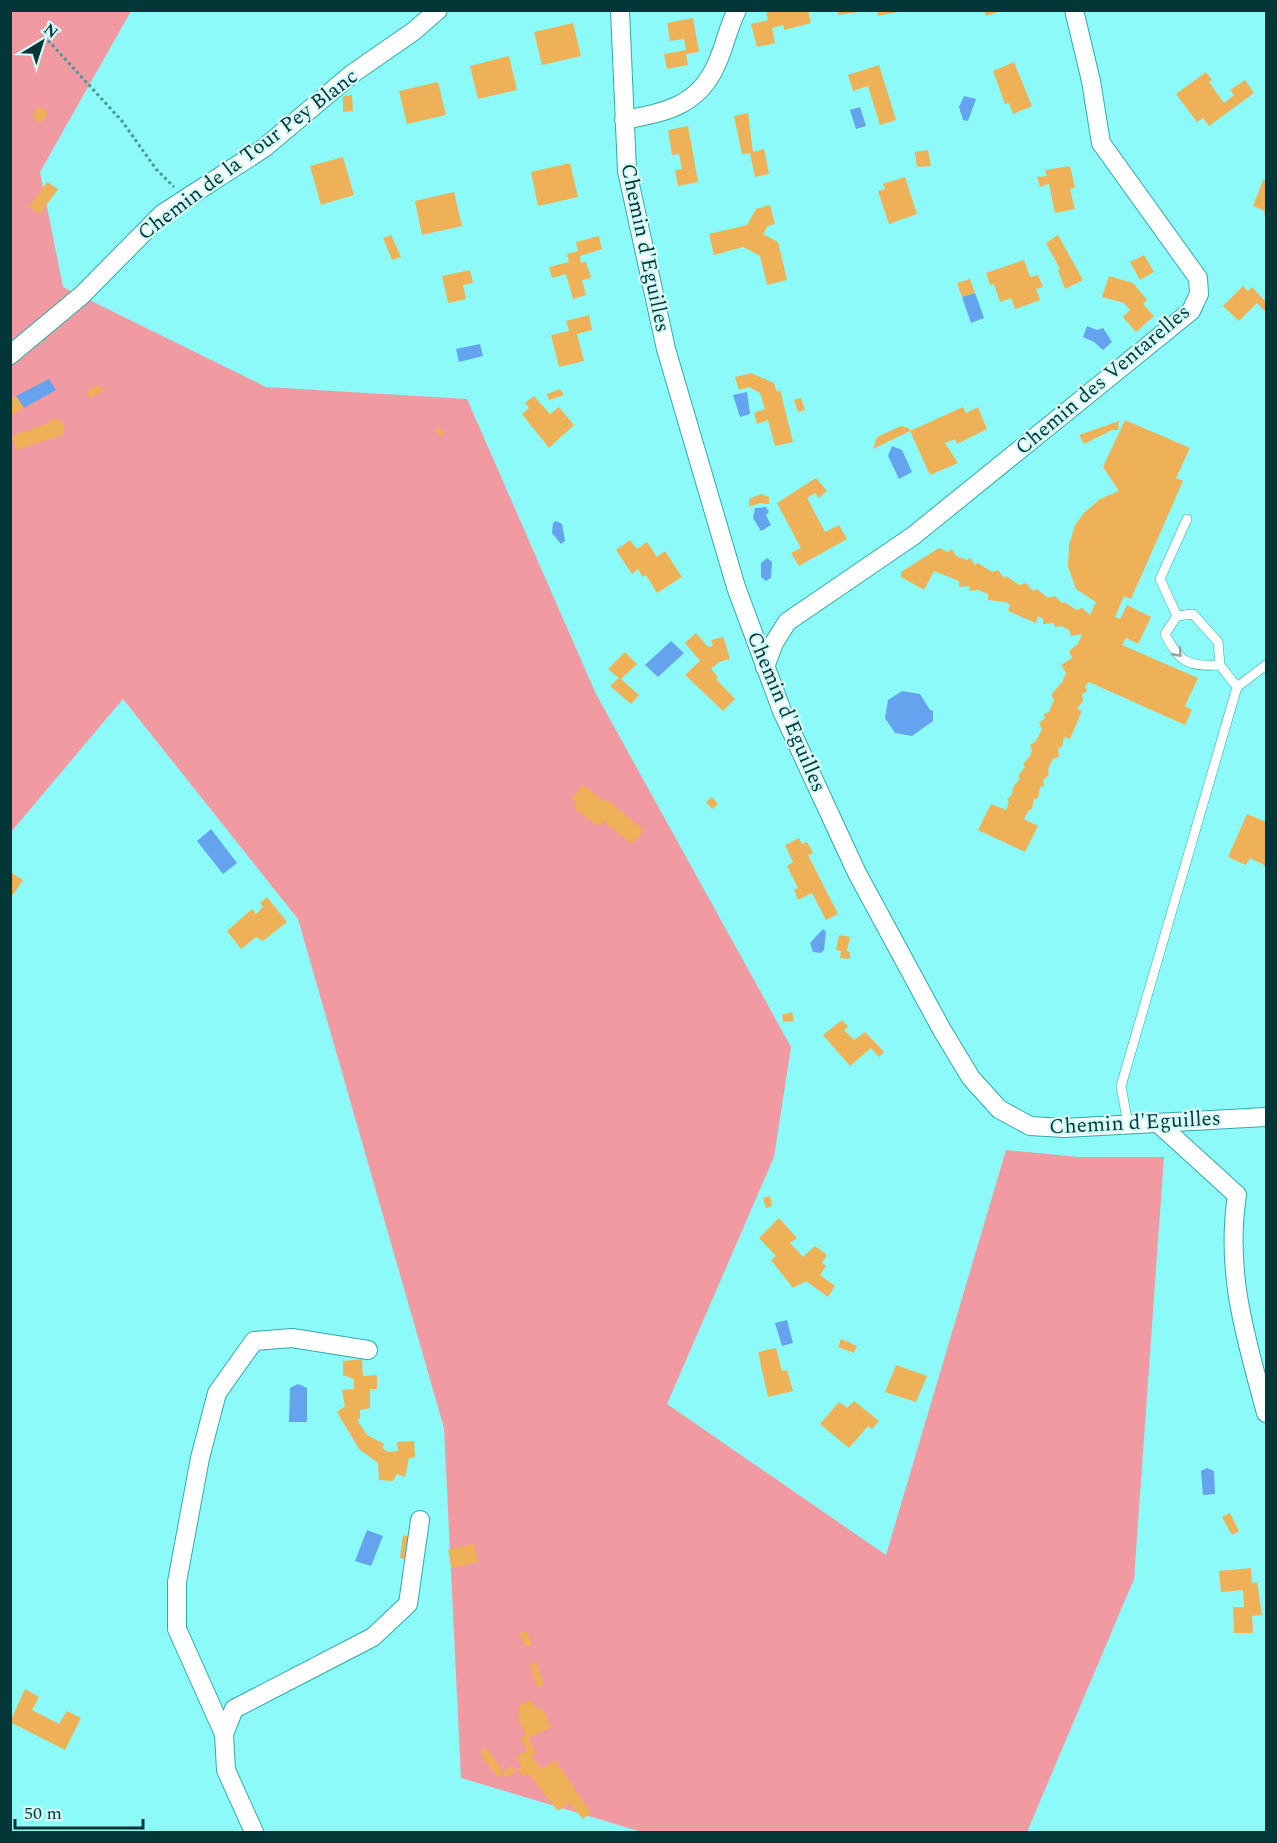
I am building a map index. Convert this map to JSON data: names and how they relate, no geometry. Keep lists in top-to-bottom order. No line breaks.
{"streets":{"street":["Chemin de la Tour Pey Blanc","Chemin d'Eguilles","Chemin des Ventarelles"]},"crossings":[["Chemin d'Eguilles","Chemin des Ventarelles"]],"scale_bar":"50 m","north":"top right"}
